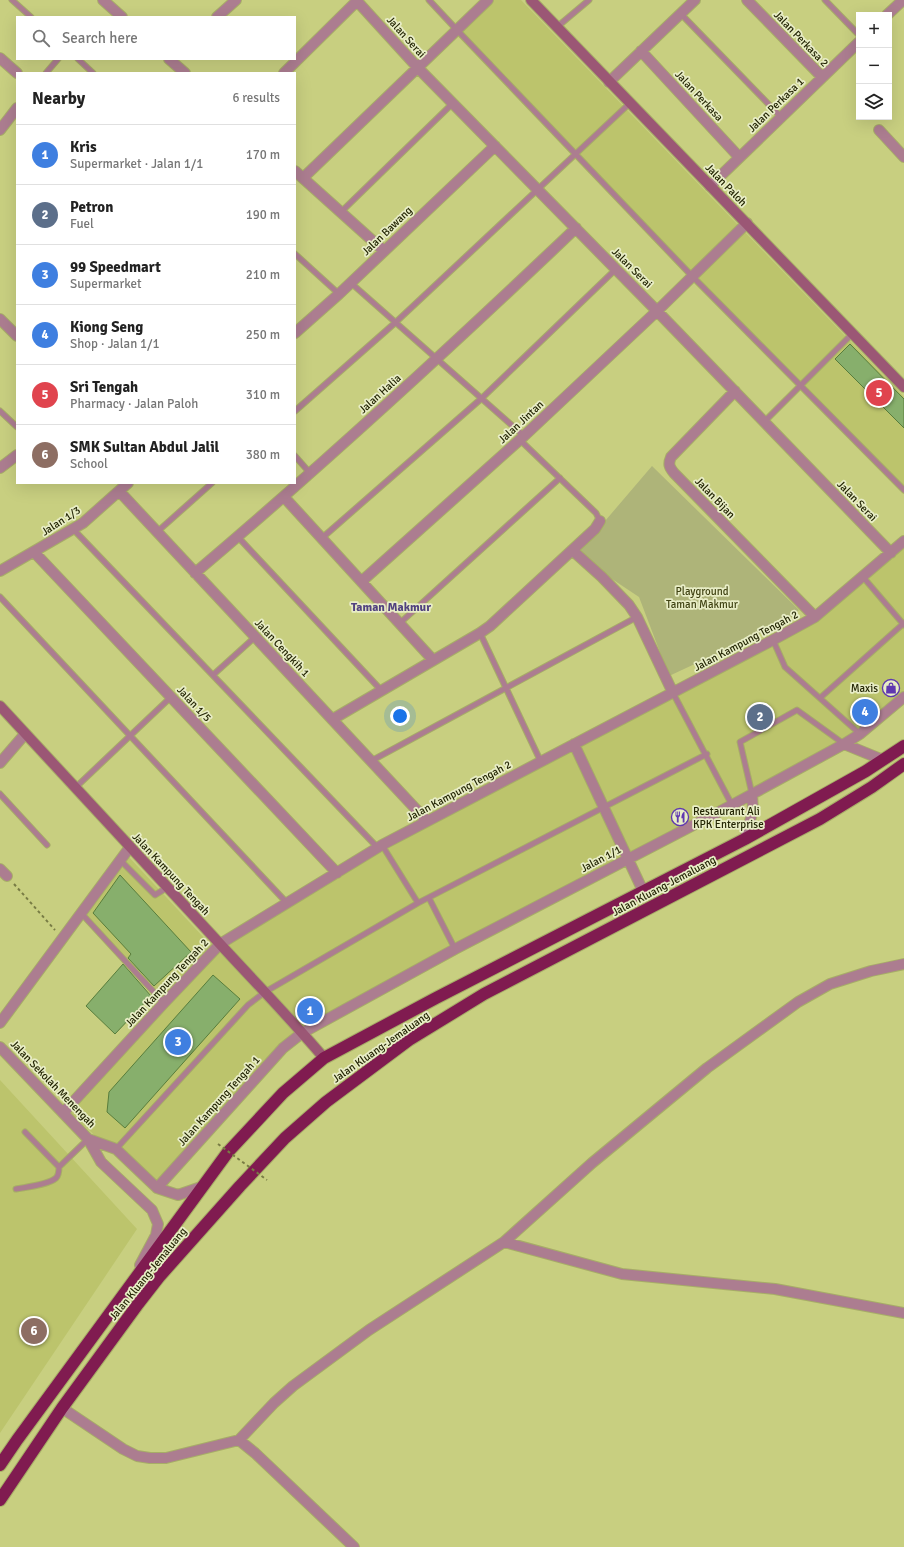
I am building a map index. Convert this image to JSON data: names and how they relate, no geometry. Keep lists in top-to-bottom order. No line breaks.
{"streets":{"highway":["Jalan Kluang-Jemaluang"],"main road":["Jalan Paloh","Jalan Kampung Tengah"],"street":["Jalan Serai","Jalan Perkasa 2","Jalan Perkasa","Jalan Perkasa 1","Jalan Bawang","Jalan Halia","Jalan Jintan","Jalan Bijan","Jalan 1/3","Jalan Kampung Tengah 2","Jalan Cengkih 1","Jalan 1/5","Jalan 1/1","Jalan Sekolah Menengah","Jalan Kampung Tengah 1"]},"crossings":[["Jalan Serai","Jalan Bawang"],["Jalan Serai","Jalan Halia"],["Jalan Serai","Jalan Jintan"],["Jalan Serai","Jalan Bijan"],["Jalan Serai","Jalan Kampung Tengah 2"],["Jalan Perkasa 2","Jalan Perkasa 1"],["Jalan Perkasa","Jalan Perkasa 1"],["Jalan Perkasa 1","Jalan Paloh"],["Jalan Paloh","Jalan Jintan"],["Jalan Halia","Jalan Cengkih 1"],["Jalan Bijan","Jalan Kampung Tengah 2"],["Jalan 1/3","Jalan Cengkih 1"],["Jalan 1/3","Jalan 1/5"],["Jalan Kampung Tengah 2","Jalan Cengkih 1"],["Jalan Kampung Tengah 2","Jalan 1/5"],["Jalan Kampung Tengah 2","Jalan Kampung Tengah"],["Jalan Kampung Tengah 2","Jalan Sekolah Menengah"],["Jalan 1/1","Jalan Kampung Tengah"],["Jalan 1/1","Jalan Kampung Tengah 1"],["Jalan Kampung Tengah","Jalan Kluang-Jemaluang"],["Jalan Kampung Tengah","Jalan Kampung Tengah 1"],["Jalan Kluang-Jemaluang","Jalan Sekolah Menengah"],["Jalan Sekolah Menengah","Jalan Kampung Tengah 1"]],"districts":["Taman Makmur"],"parks":["Playground Taman Makmur"],"places":{"shop":["Maxis"],"restaurant":["Restaurant Ali KPK Enterprise"]},"page":{"map_buttons":["+","−"],"search":"Search here","heading":["Nearby","6 results"],"list":[{"mark":"1","name":"Kris","note":"Supermarket · Jalan 1/1","value":"170 m"},{"mark":"2","name":"Petron","note":"Fuel","value":"190 m"},{"mark":"3","name":"99 Speedmart","note":"Supermarket","value":"210 m"},{"mark":"4","name":"Kiong Seng","note":"Shop · Jalan 1/1","value":"250 m"},{"mark":"5","name":"Sri Tengah","note":"Pharmacy · Jalan Paloh","value":"310 m"},{"mark":"6","name":"SMK Sultan Abdul Jalil","note":"School","value":"380 m"}],"pins":["5","4","2","1","3","6"]}}
